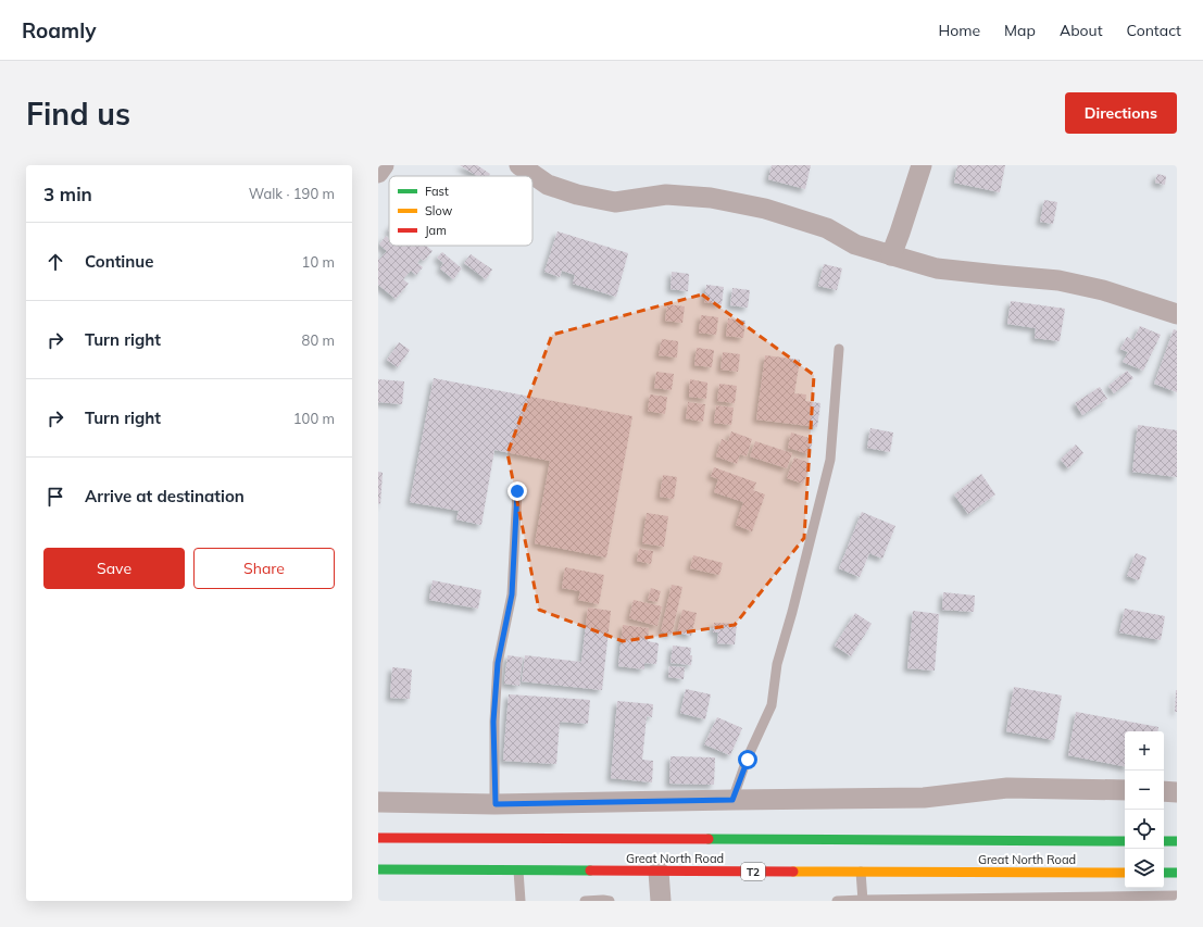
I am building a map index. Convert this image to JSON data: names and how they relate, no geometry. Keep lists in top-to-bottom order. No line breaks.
{"streets":{"main road":["Great North Road","T2"]},"legend":["Fast","Slow","Jam"],"page":{"header":"Roamly","nav":["Home","Map","About","Contact"],"buttons":["Directions",["Save","Share"]],"title":"Find us","heading":["3 min","Walk · 190 m"],"list":[["Continue","10 m"],["Turn right","80 m"],["Turn right","100 m"],"Arrive at destination"],"map_buttons":["+","−"]}}
